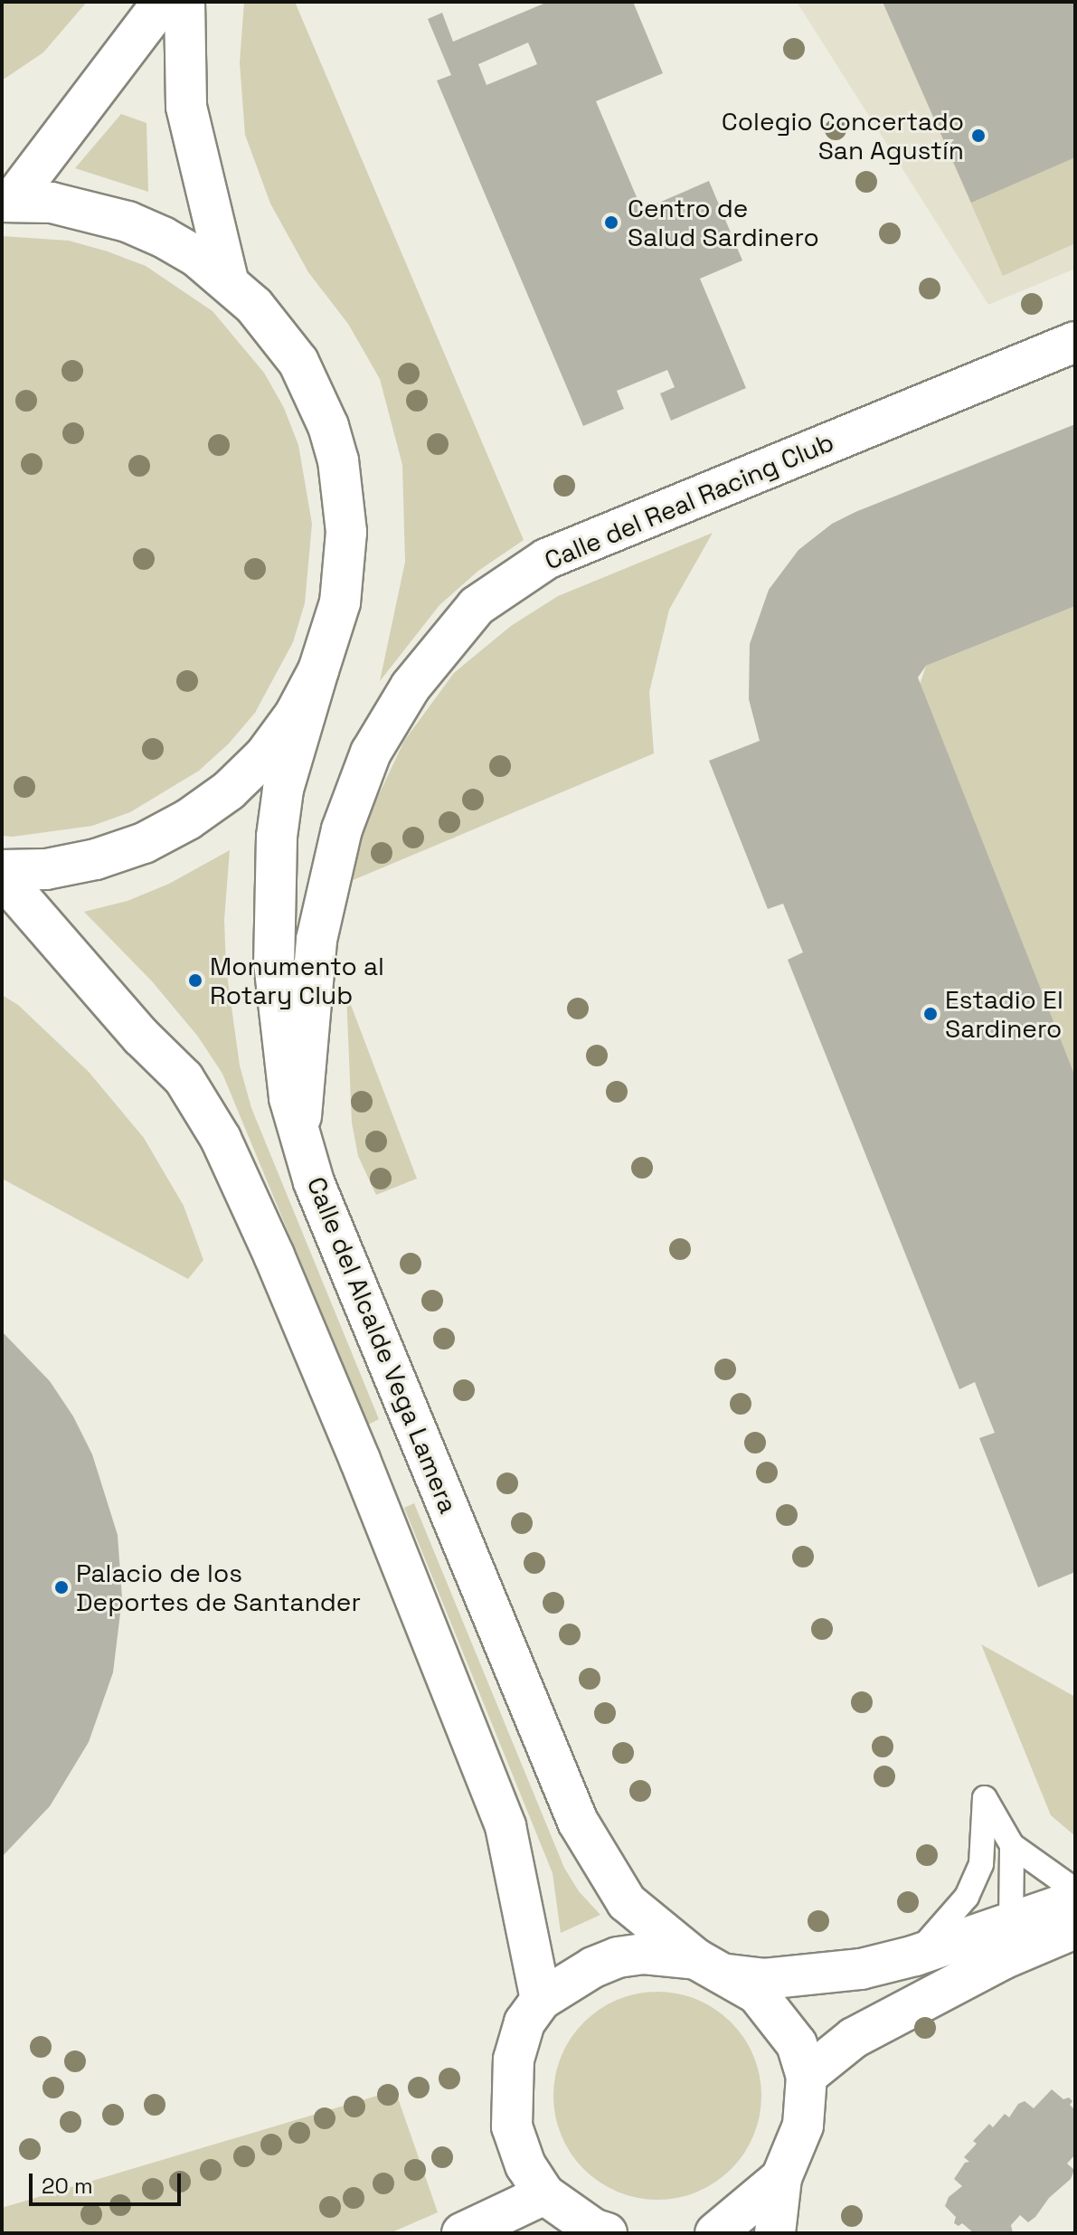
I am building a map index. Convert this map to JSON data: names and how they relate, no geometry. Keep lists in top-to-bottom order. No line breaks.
{"streets":{"main road":["Calle del Real Racing Club","Calle del Alcalde Vega Lamera"]},"crossings":[["Calle del Real Racing Club","Calle del Alcalde Vega Lamera"]],"places":["Colegio Concertado San Agustín","Centro de Salud Sardinero","Monumento al Rotary Club","Estadio El Sardinero","Palacio de los Deportes de Santander"],"scale_bar":"20 m"}
